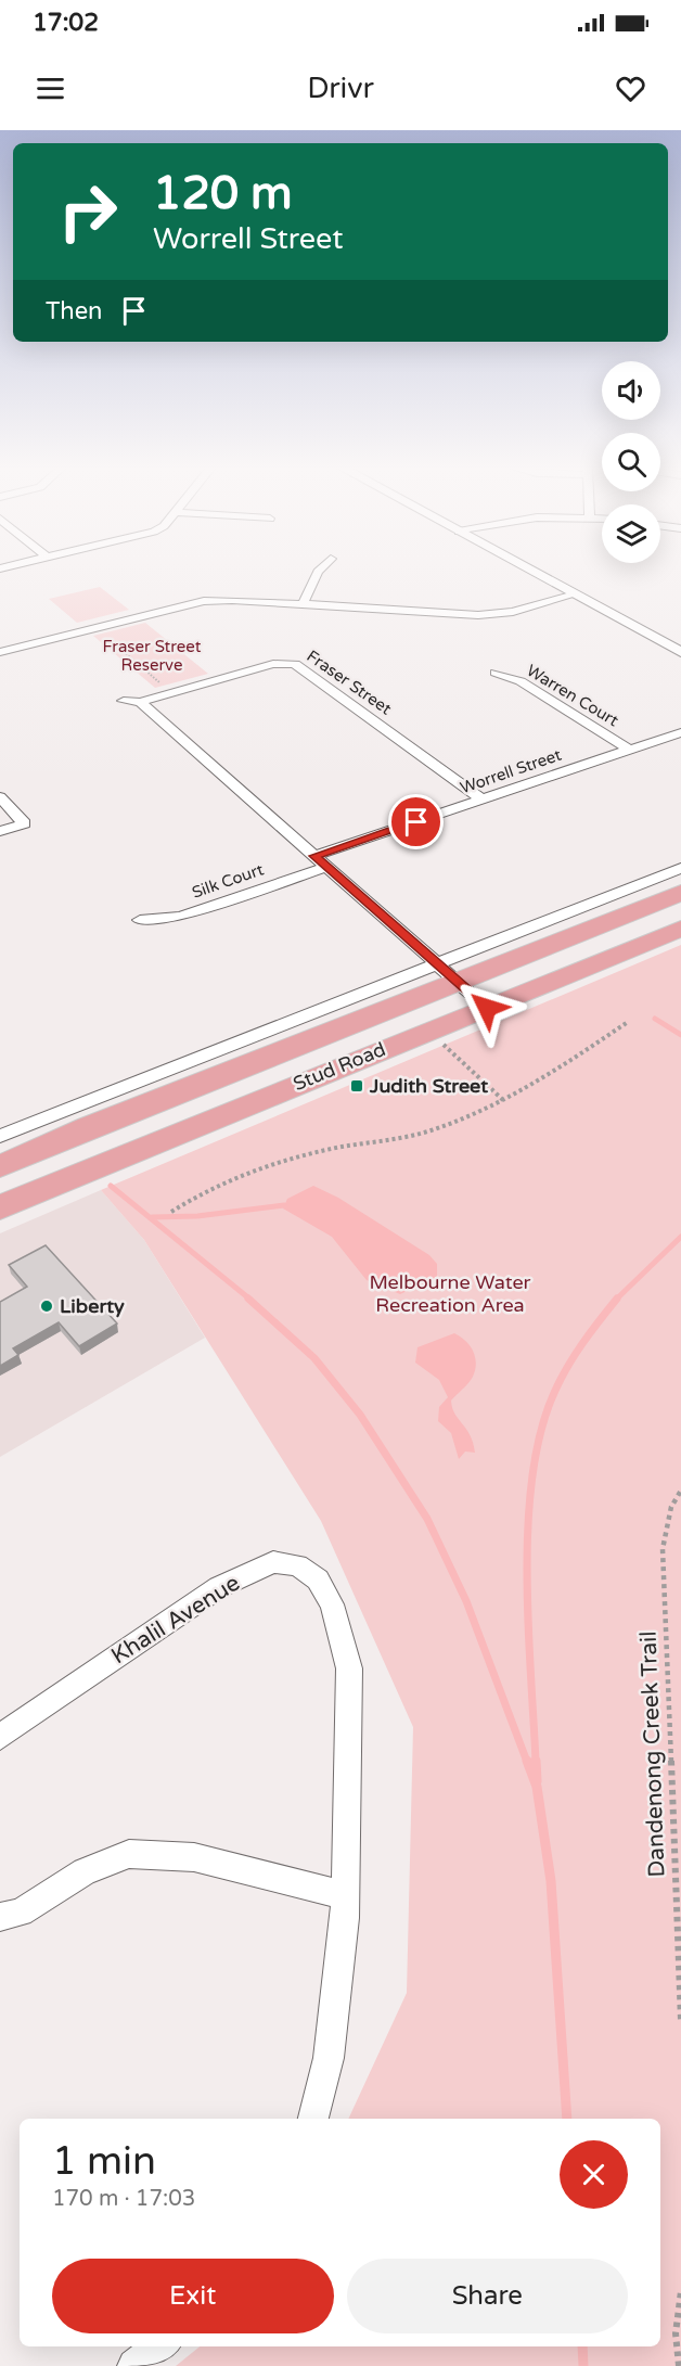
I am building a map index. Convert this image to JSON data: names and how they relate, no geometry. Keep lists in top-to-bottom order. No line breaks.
{"streets":{"highway":["Stud Road"],"street":["Fraser Street","Warren Court","Worrell Street","Silk Court","Khalil Avenue"],"path":["Dandenong Creek Trail"]},"crossings":[["Fraser Street","Worrell Street"],["Warren Court","Worrell Street"],["Worrell Street","Silk Court"]],"parks":["Fraser Street Reserve","Melbourne Water Recreation Area"],"places":{"transit":["Judith Street"],"other":["Liberty"]},"page":{"status":"17:02","header":"Drivr","turn":["120 m","Worrell Street"],"then":"Then","heading":["1 min","170 m · 17:03"],"buttons":["Exit","Share"]}}
